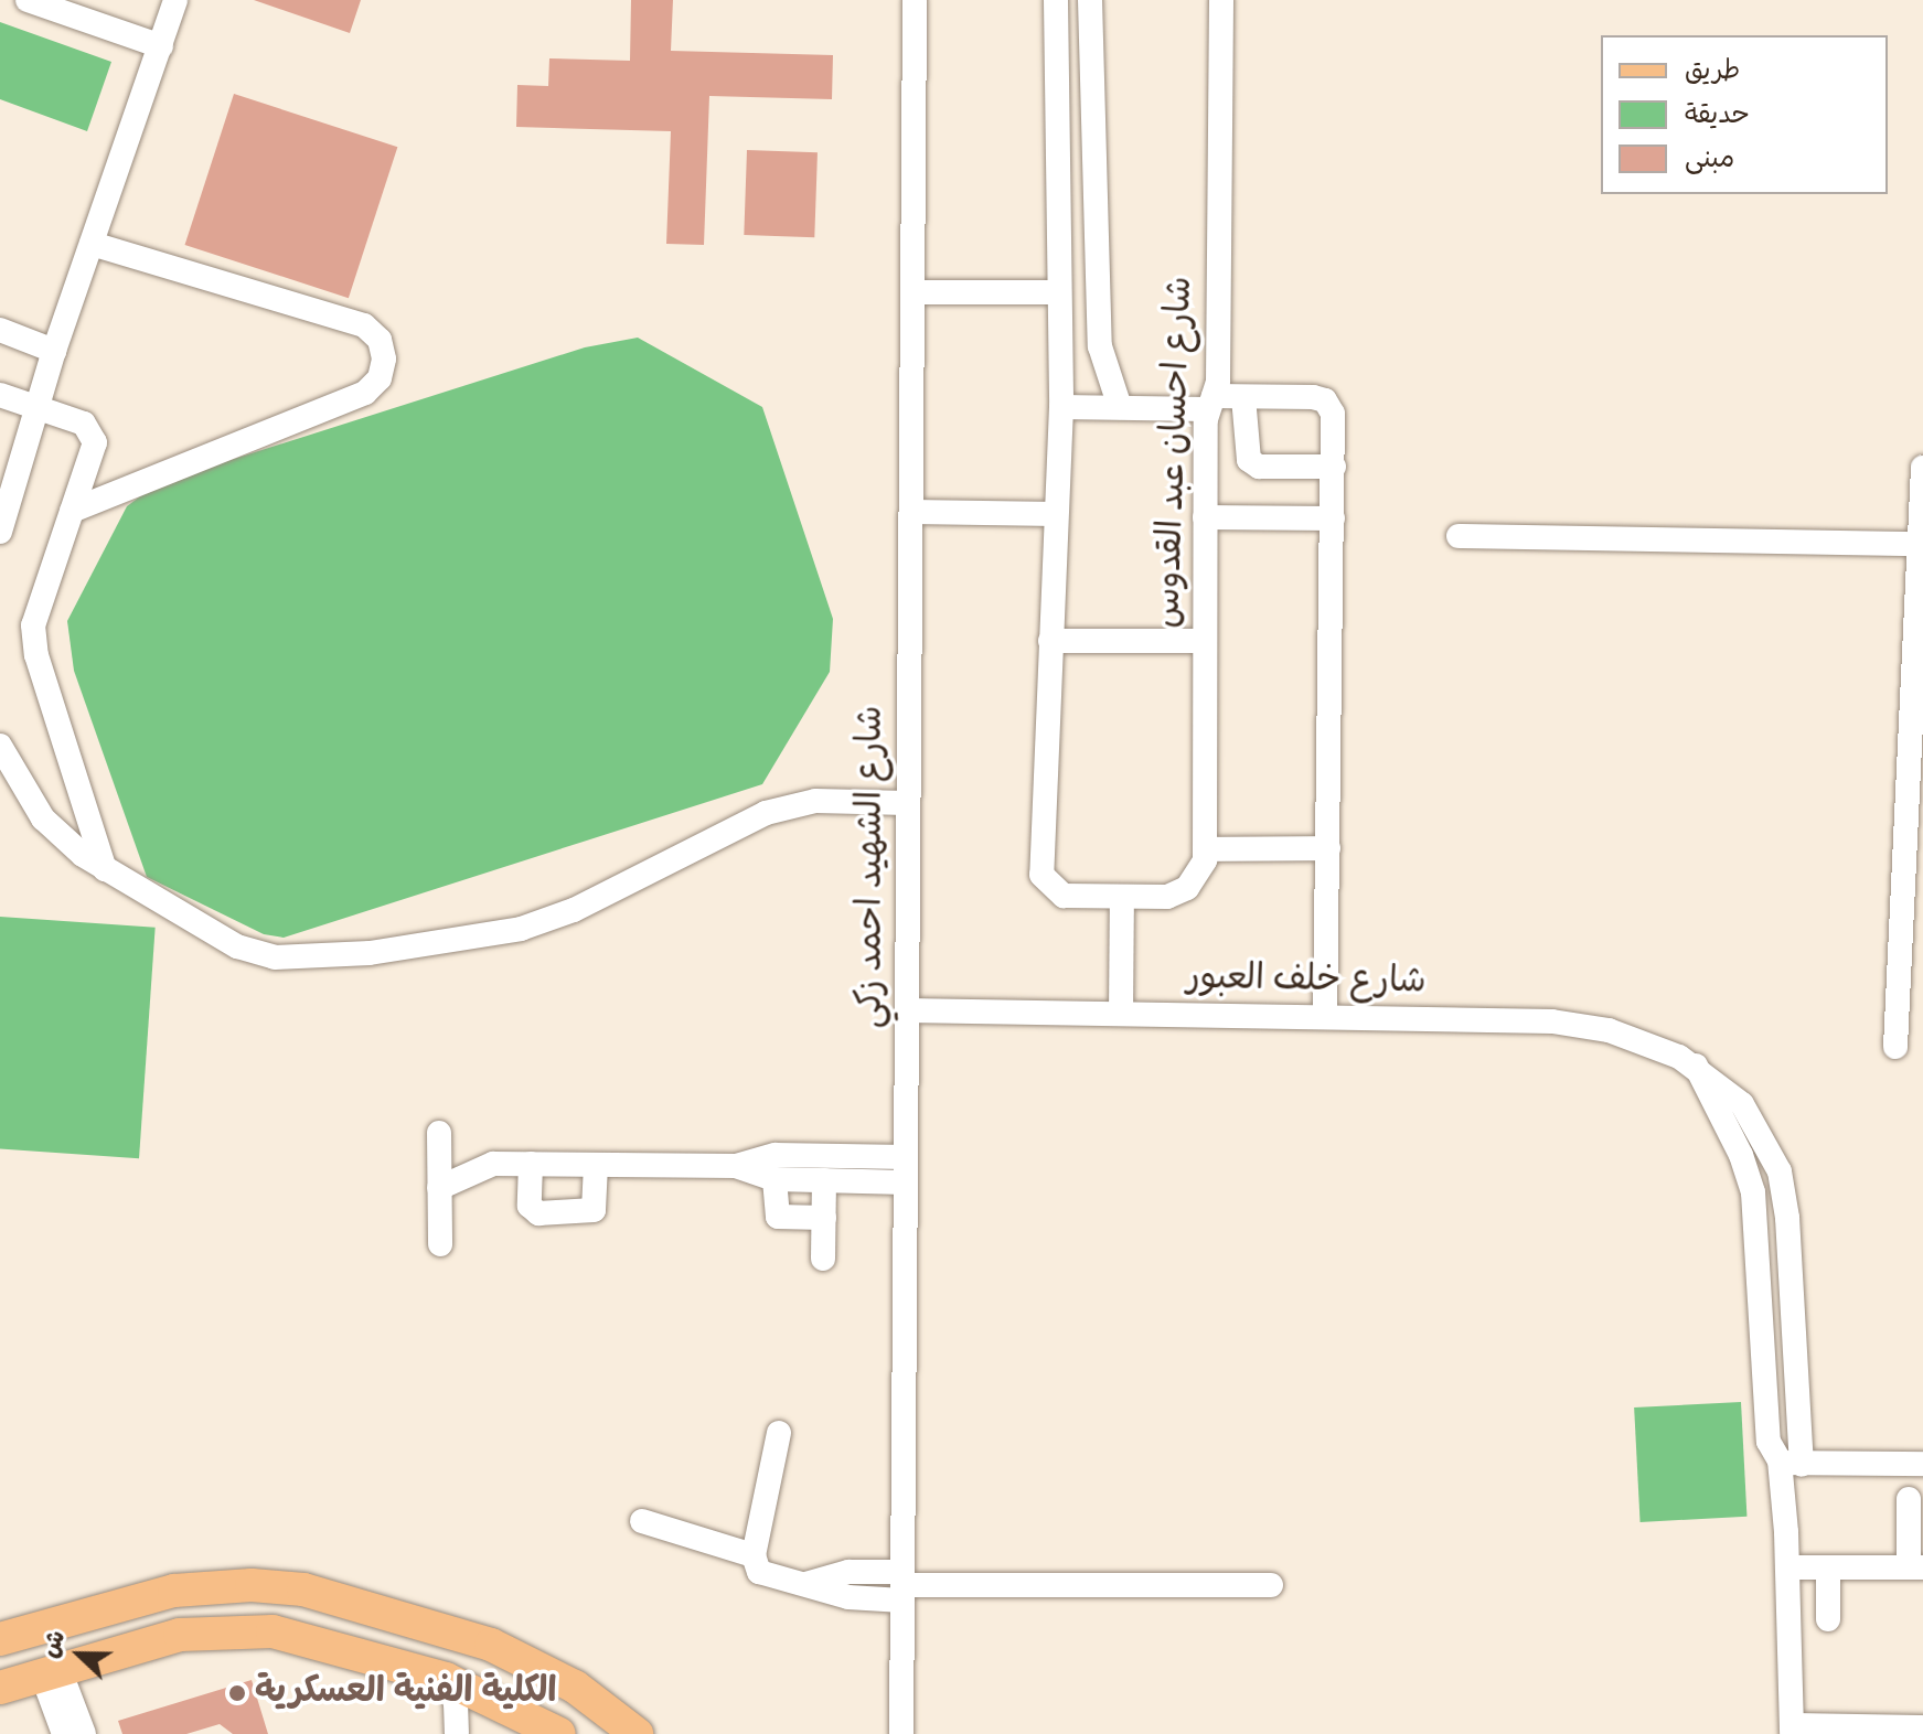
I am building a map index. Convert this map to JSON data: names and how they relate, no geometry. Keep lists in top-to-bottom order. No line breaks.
{"streets":{"street":["شارع احسان عبد القدوس","شارع الشهيد احمد زكي","شارع خلف العبور"]},"crossings":[["شارع الشهيد احمد زكي","شارع خلف العبور"]],"places":["الكلية الفنية العسكرية"],"legend":["طريق","حديقة","مبنى"],"north":"left"}
